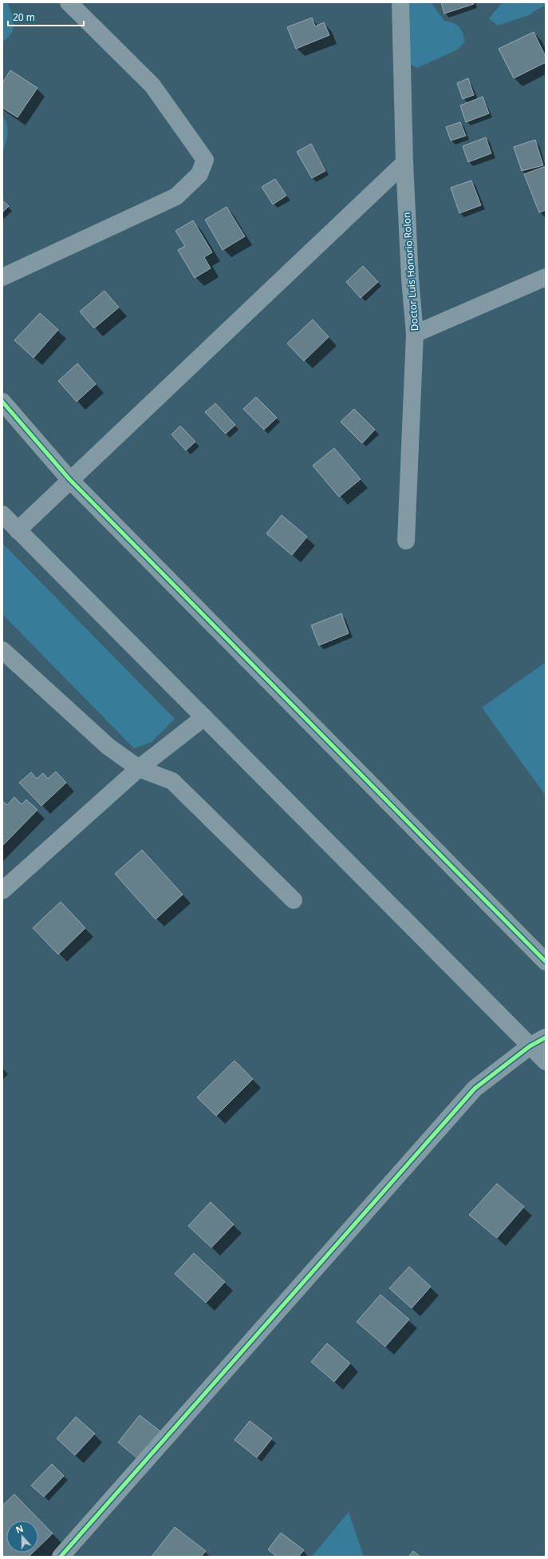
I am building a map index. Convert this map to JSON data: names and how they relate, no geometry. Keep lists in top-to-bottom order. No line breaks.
{"streets":{"street":["Doctor Luis Honorio Rolon"]},"scale_bar":"20 m","north":"top"}
